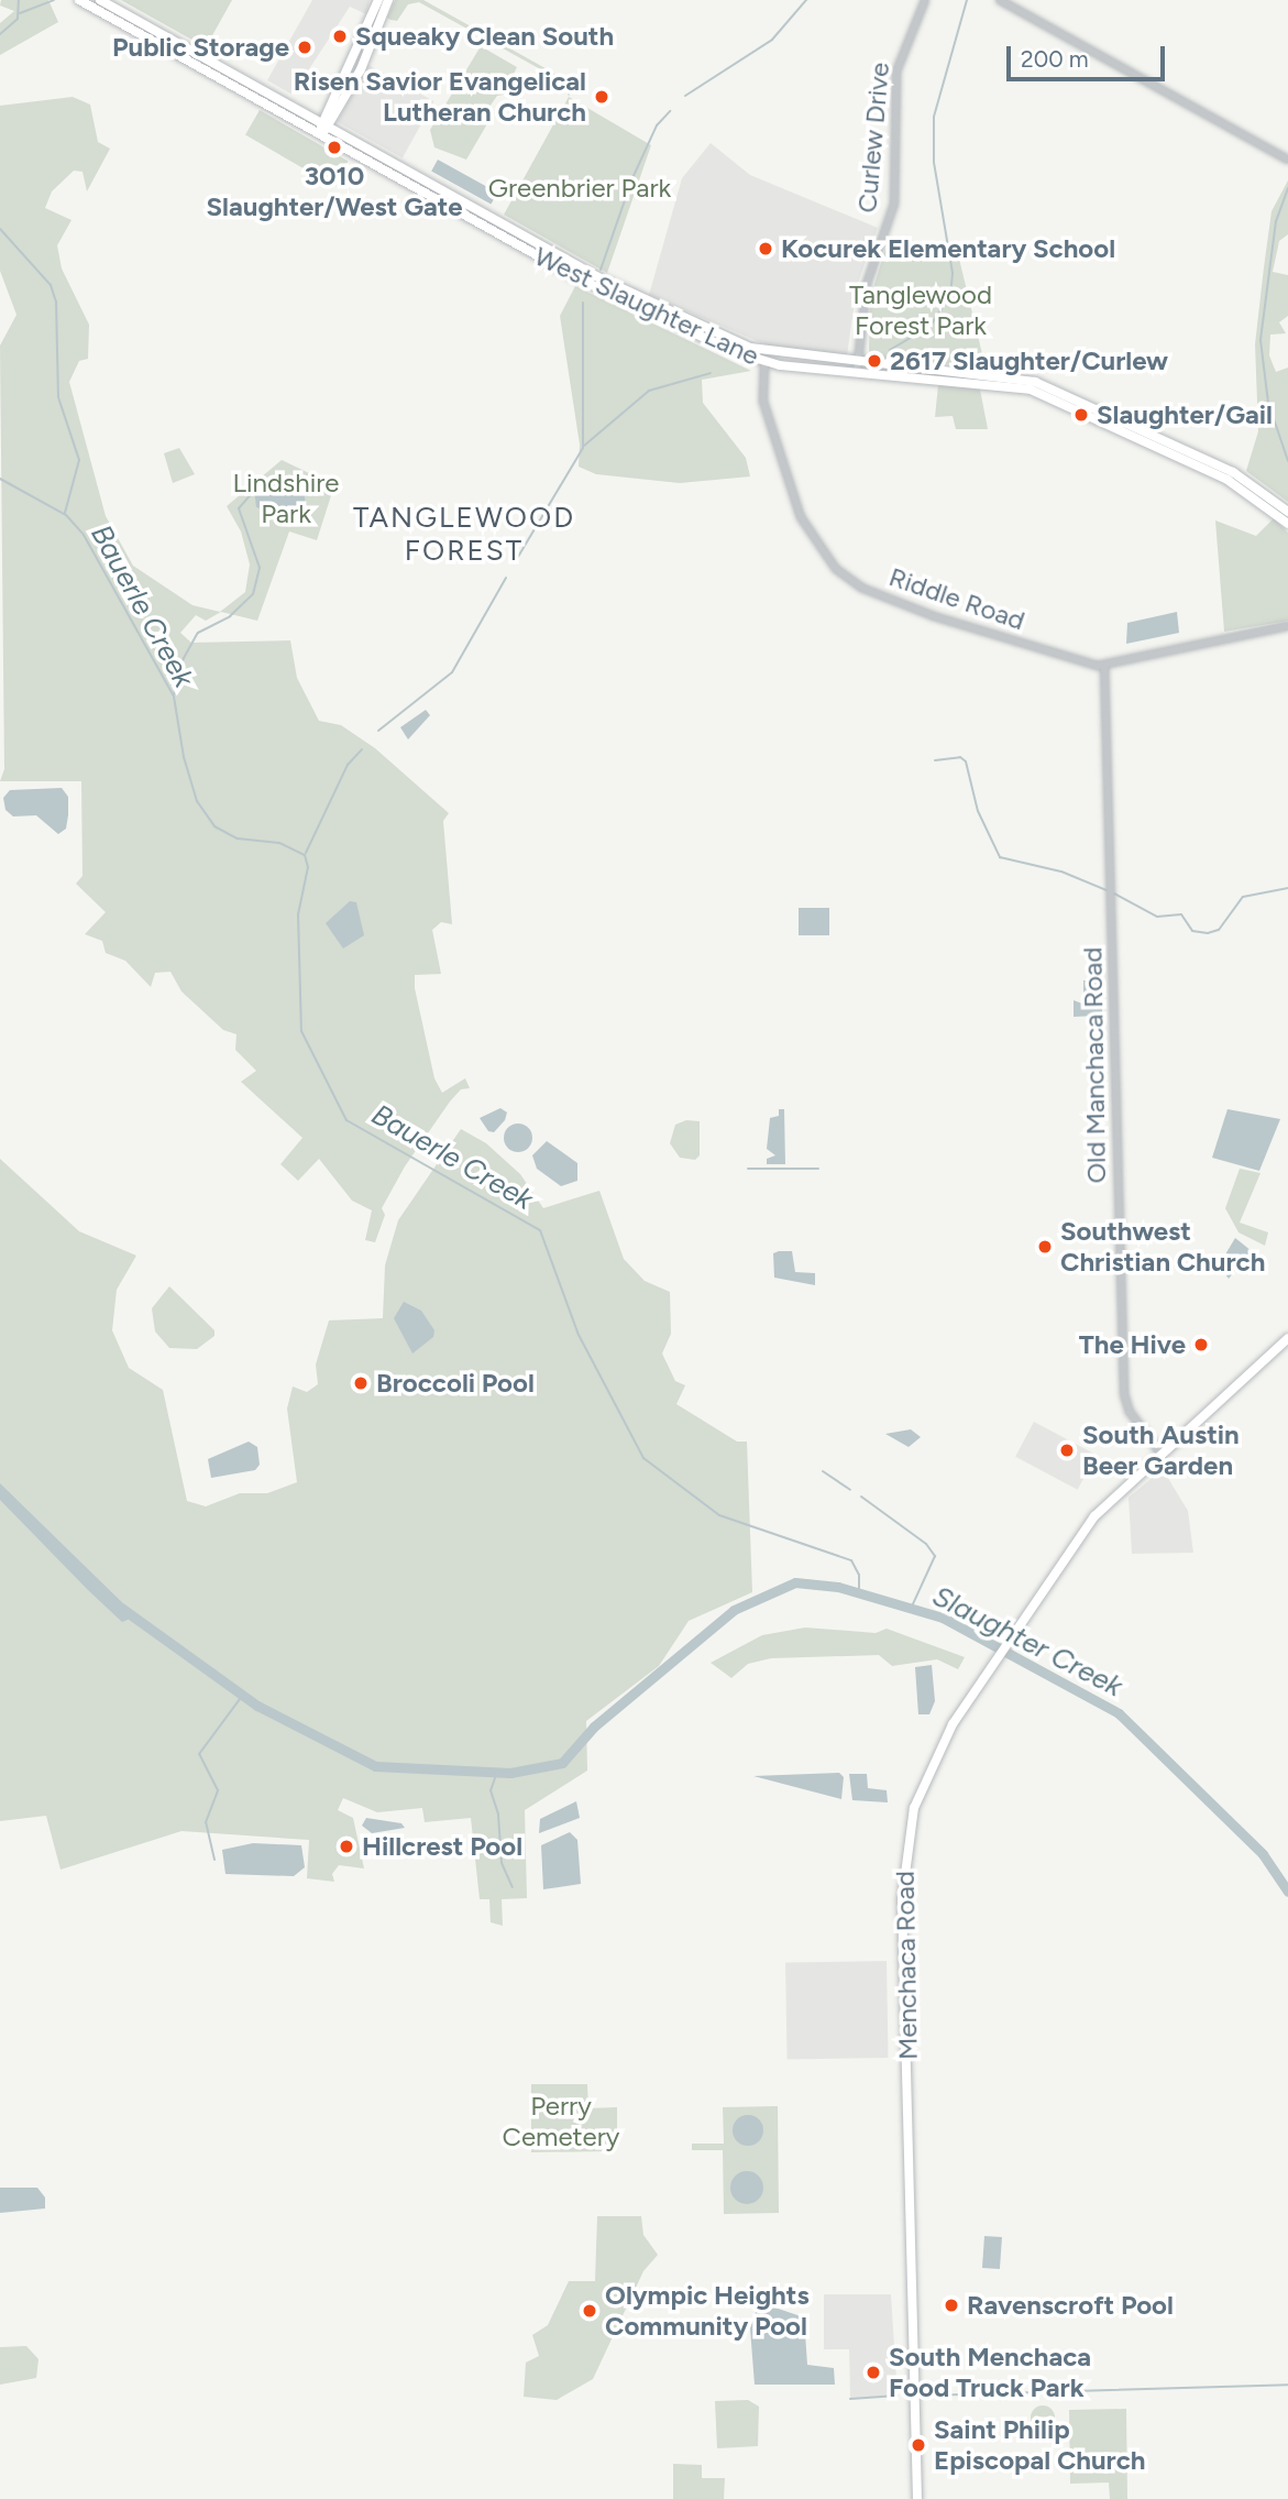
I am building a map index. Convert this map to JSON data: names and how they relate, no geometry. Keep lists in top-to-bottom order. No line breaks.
{"streets":{"main road":["West Slaughter Lane","Menchaca Road"],"street":["Curlew Drive","Riddle Road","Old Manchaca Road"]},"crossings":[["Curlew Drive","West Slaughter Lane"],["West Slaughter Lane","Riddle Road"],["Riddle Road","Old Manchaca Road"],["Old Manchaca Road","Menchaca Road"]],"districts":["TANGLEWOOD FOREST"],"water":["Bauerle Creek","Slaughter Creek"],"parks":["Greenbrier Park","Tanglewood Forest Park","Lindshire Park","Perry Cemetery"],"places":["Squeaky Clean South","Public Storage","Risen Savior Evangelical Lutheran Church","3010 Slaughter/West Gate","Kocurek Elementary School","2617 Slaughter/Curlew","Slaughter/Gail","Southwest Christian Church","The Hive","Broccoli Pool","South Austin Beer Garden","Hillcrest Pool","Ravenscroft Pool","Olympic Heights Community Pool","South Menchaca Food Truck Park","Saint Philip Episcopal Church"],"scale_bar":"200 m"}
